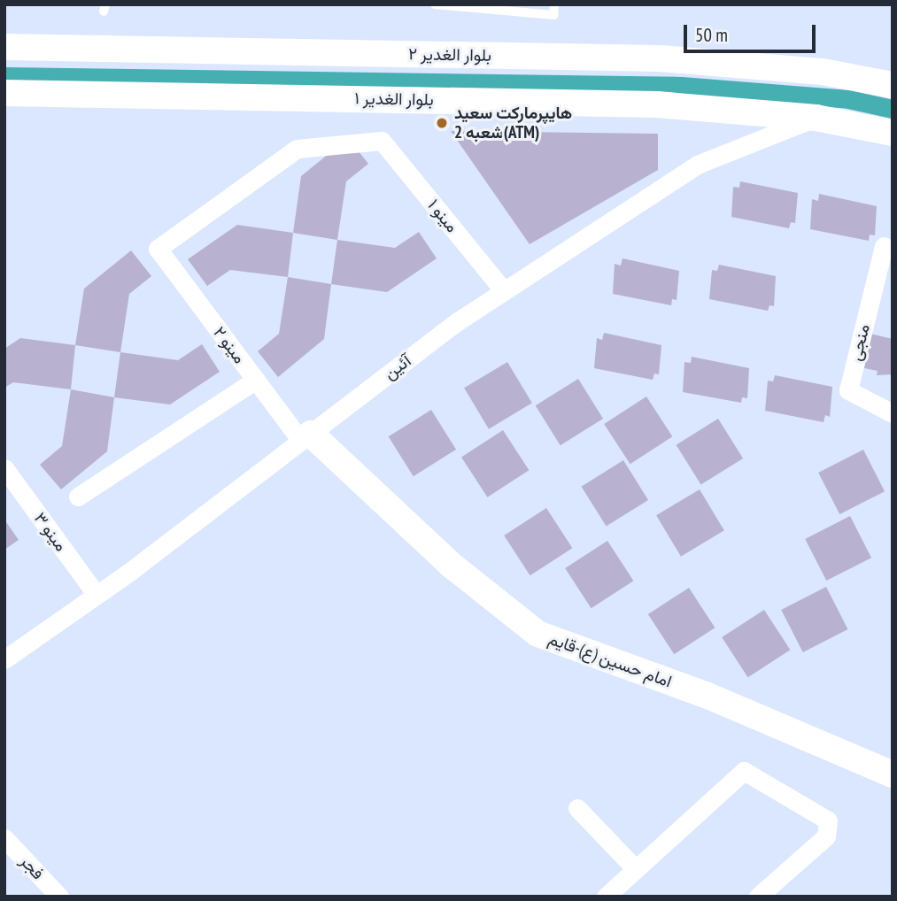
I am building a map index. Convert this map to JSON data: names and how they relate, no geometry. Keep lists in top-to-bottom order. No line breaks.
{"streets":{"street":["بلوار الغدیر ۲","بلوار الغدیر ۱","مینو ۱","منجی","مینو ۲","آئین","مینو ۳","امام حسین (ع)-قایم","فجر"]},"crossings":[["بلوار الغدیر ۱","آئین"],["مینو ۱","مینو ۲"],["مینو ۱","آئین"],["مینو ۲","آئین"],["مینو ۲","امام حسین (ع)-قایم"],["آئین","مینو ۳"],["آئین","امام حسین (ع)-قایم"]],"places":["هایپرمارکت سعید شعبه 2(ATM)"],"scale_bar":"50 m"}
